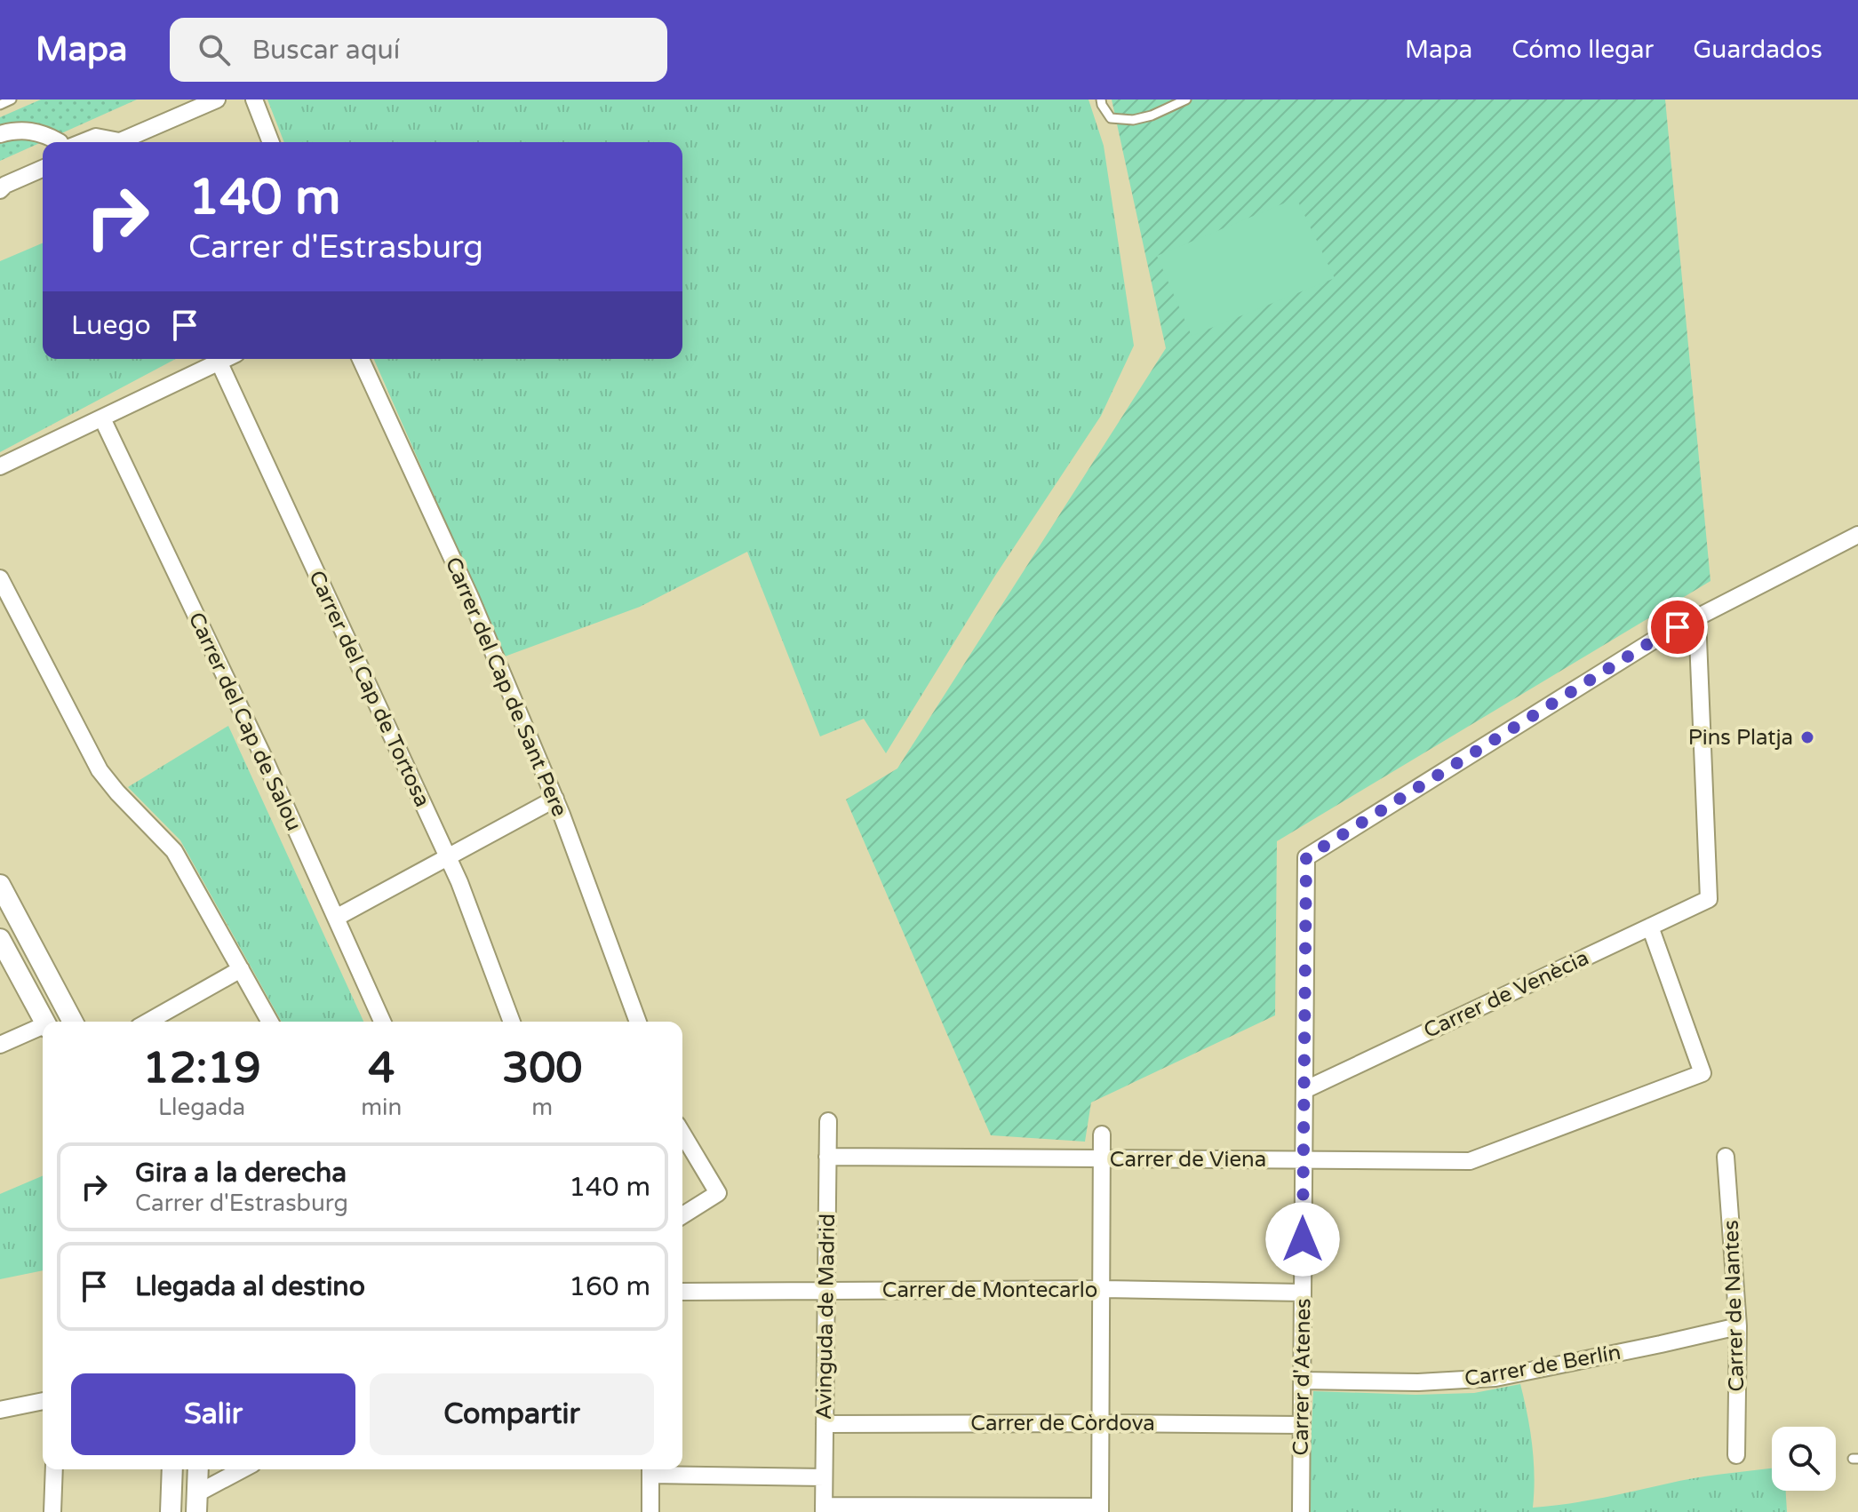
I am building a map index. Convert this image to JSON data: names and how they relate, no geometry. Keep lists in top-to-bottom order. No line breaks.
{"streets":{"street":["Carrer del Cap de Sant Pere","Carrer del Cap de Tortosa","Carrer del Cap de Salou","Carrer de Venècia","Carrer de Viena","Carrer de Montecarlo","Carrer de Nantes","Avinguda de Madrid","Carrer de Berlín","Carrer d'Atenes","Carrer de Còrdova"]},"crossings":[["Carrer de Venècia","Carrer de Viena"],["Carrer de Venècia","Carrer d'Atenes"],["Carrer de Viena","Avinguda de Madrid"],["Carrer de Viena","Carrer d'Atenes"],["Carrer de Montecarlo","Avinguda de Madrid"],["Carrer de Montecarlo","Carrer d'Atenes"],["Carrer de Nantes","Carrer de Berlín"],["Avinguda de Madrid","Carrer de Còrdova"],["Carrer de Berlín","Carrer d'Atenes"],["Carrer d'Atenes","Carrer de Còrdova"]],"places":["Pins Platja"],"page":{"header":"Mapa","search":"Buscar aquí","nav":["Mapa","Cómo llegar","Guardados"],"turn":["140 m","Carrer d'Estrasburg"],"then":"Luego","eta":["12:19","Llegada","4","min","300","m"],"list":[{"name":"Gira a la derecha","note":"Carrer d'Estrasburg","value":"140 m"},{"name":"Llegada al destino","value":"160 m"}],"buttons":["Salir","Compartir"]}}
